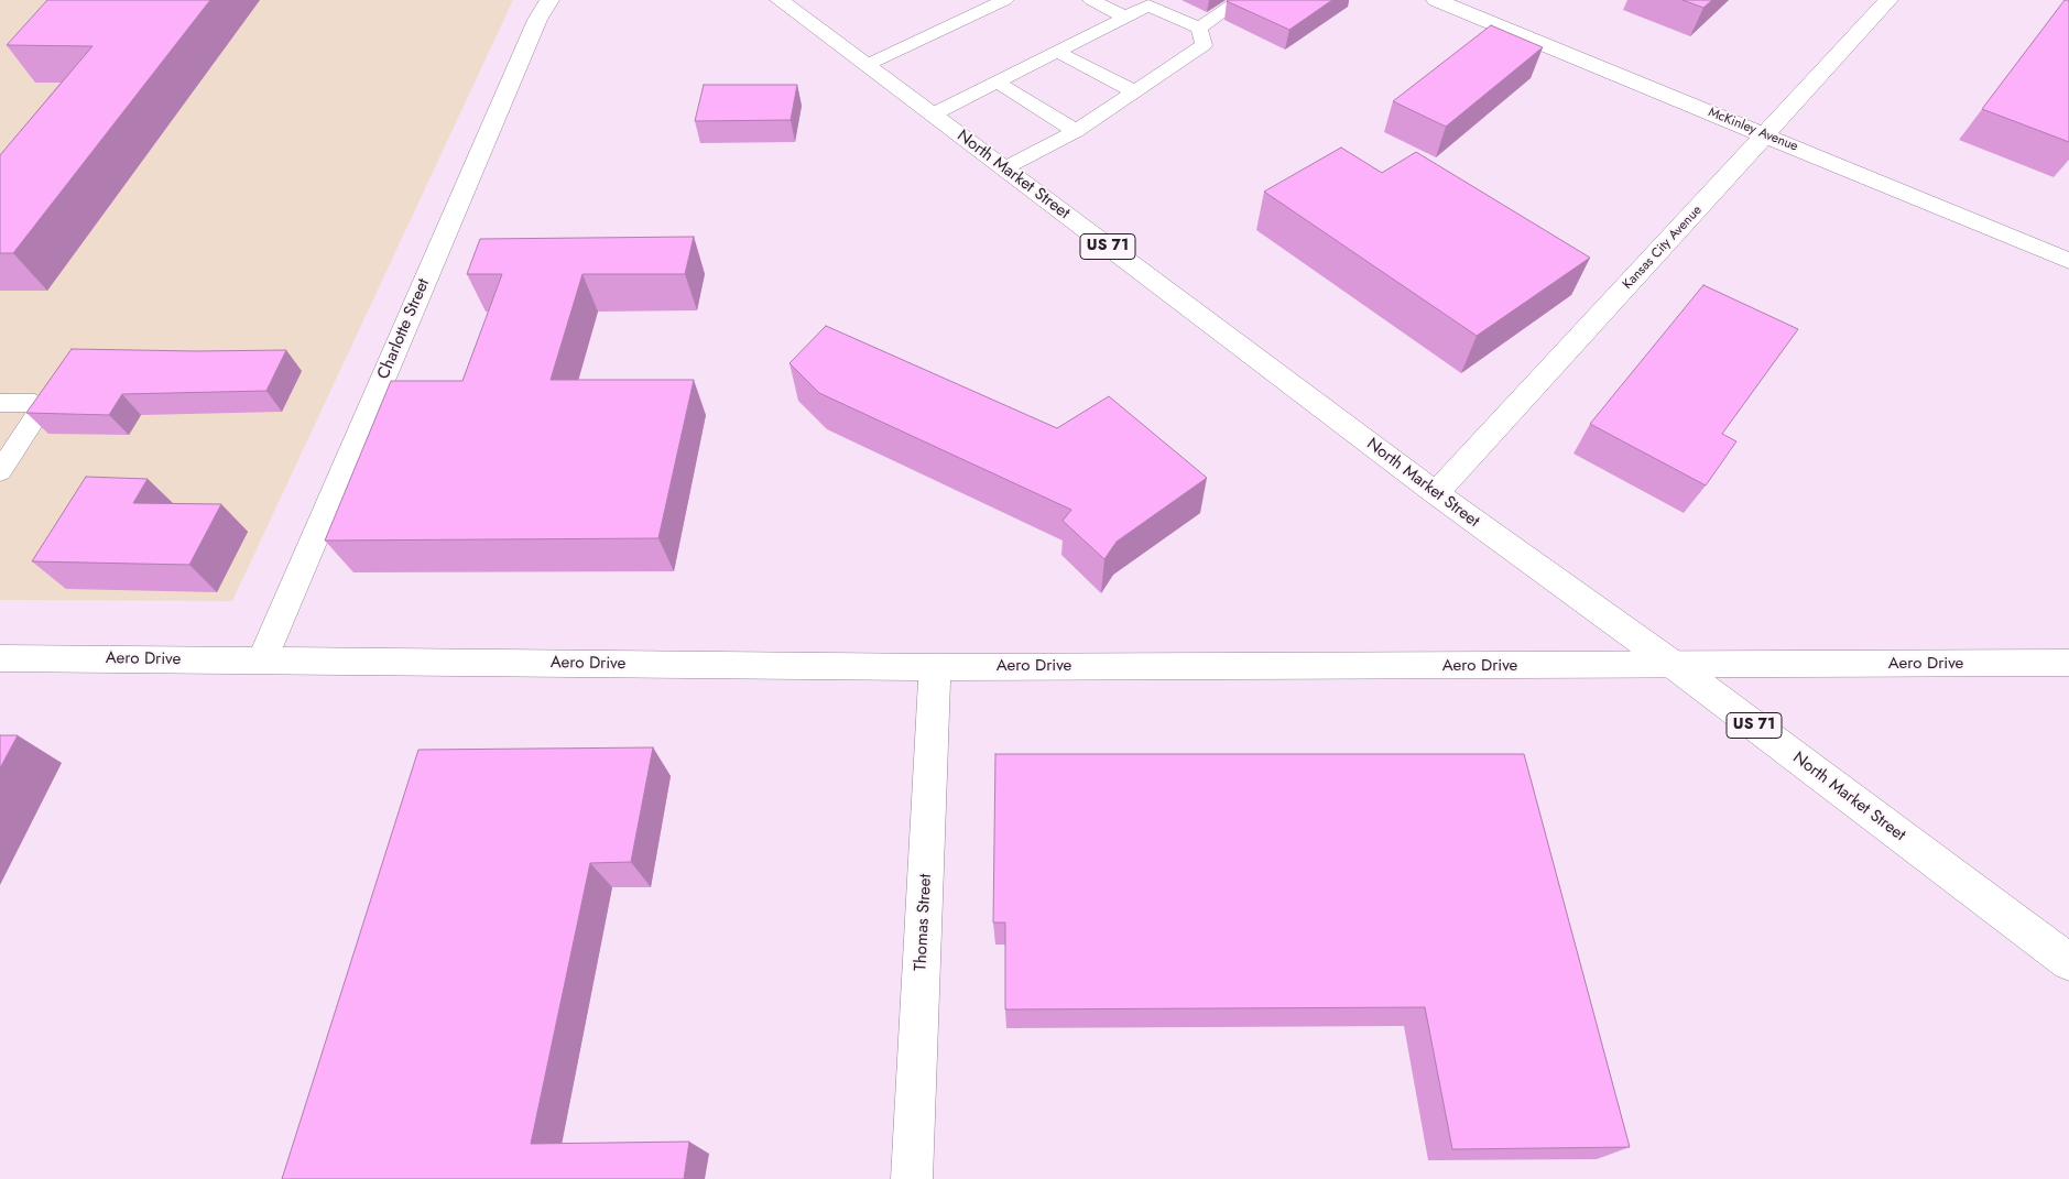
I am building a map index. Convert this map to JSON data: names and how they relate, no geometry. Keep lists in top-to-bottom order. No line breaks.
{"streets":{"street":["McKinley Avenue","North Market Street","US 71","Kansas City Avenue","Charlotte Street","Aero Drive","Thomas Street"]},"crossings":[["McKinley Avenue","Kansas City Avenue"],["North Market Street","Kansas City Avenue"],["North Market Street","Aero Drive"],["Charlotte Street","Aero Drive"],["Aero Drive","Thomas Street"]]}
